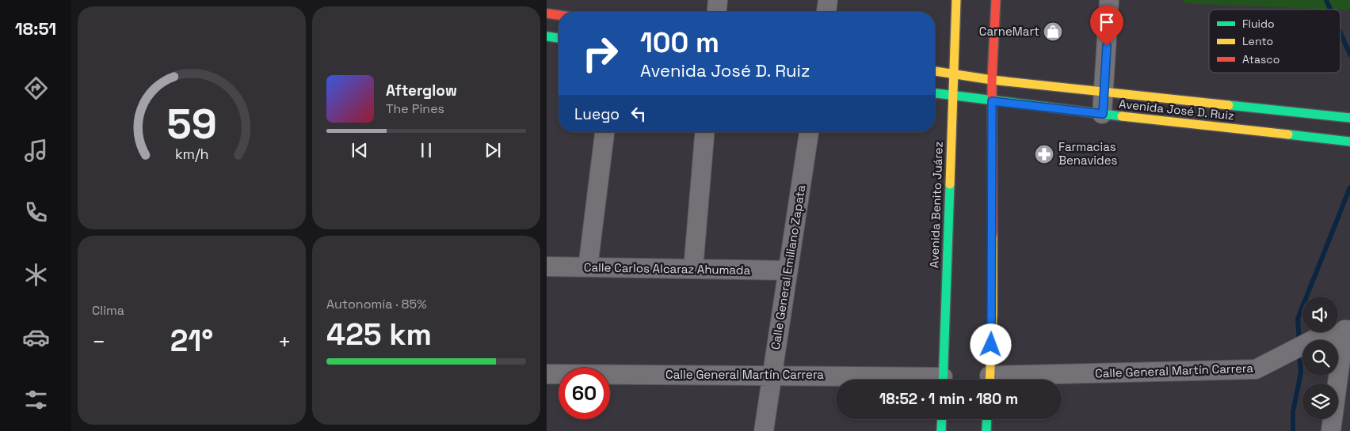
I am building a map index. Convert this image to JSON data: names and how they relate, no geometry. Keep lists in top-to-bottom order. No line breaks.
{"streets":{"street":["Avenida José D. Ruiz","Avenida Benito Juárez","Calle General Emiliano Zapata","Calle Carlos Alcaraz Ahumada","Calle General Martín Carrera"]},"crossings":[["Avenida José D. Ruiz","Avenida Benito Juárez"],["Calle General Emiliano Zapata","Calle Carlos Alcaraz Ahumada"],["Calle General Emiliano Zapata","Calle General Martín Carrera"]],"places":{"shop":["CarneMart"],"pharmacy":["Farmacias Benavides"]},"legend":["Fluido","Lento","Atasco"],"page":{"tabs":"18:51","turn":["100 m","Avenida José D. Ruiz"],"song":["Afterglow","The Pines"],"then":"Luego","tile":["Clima",["Autonomía · 85%","425 km"]],"heat":["−","21°","+"],"limit":"60","trip":"18:52 · 1 min · 180 m","gauge":["59","km/h"]}}
